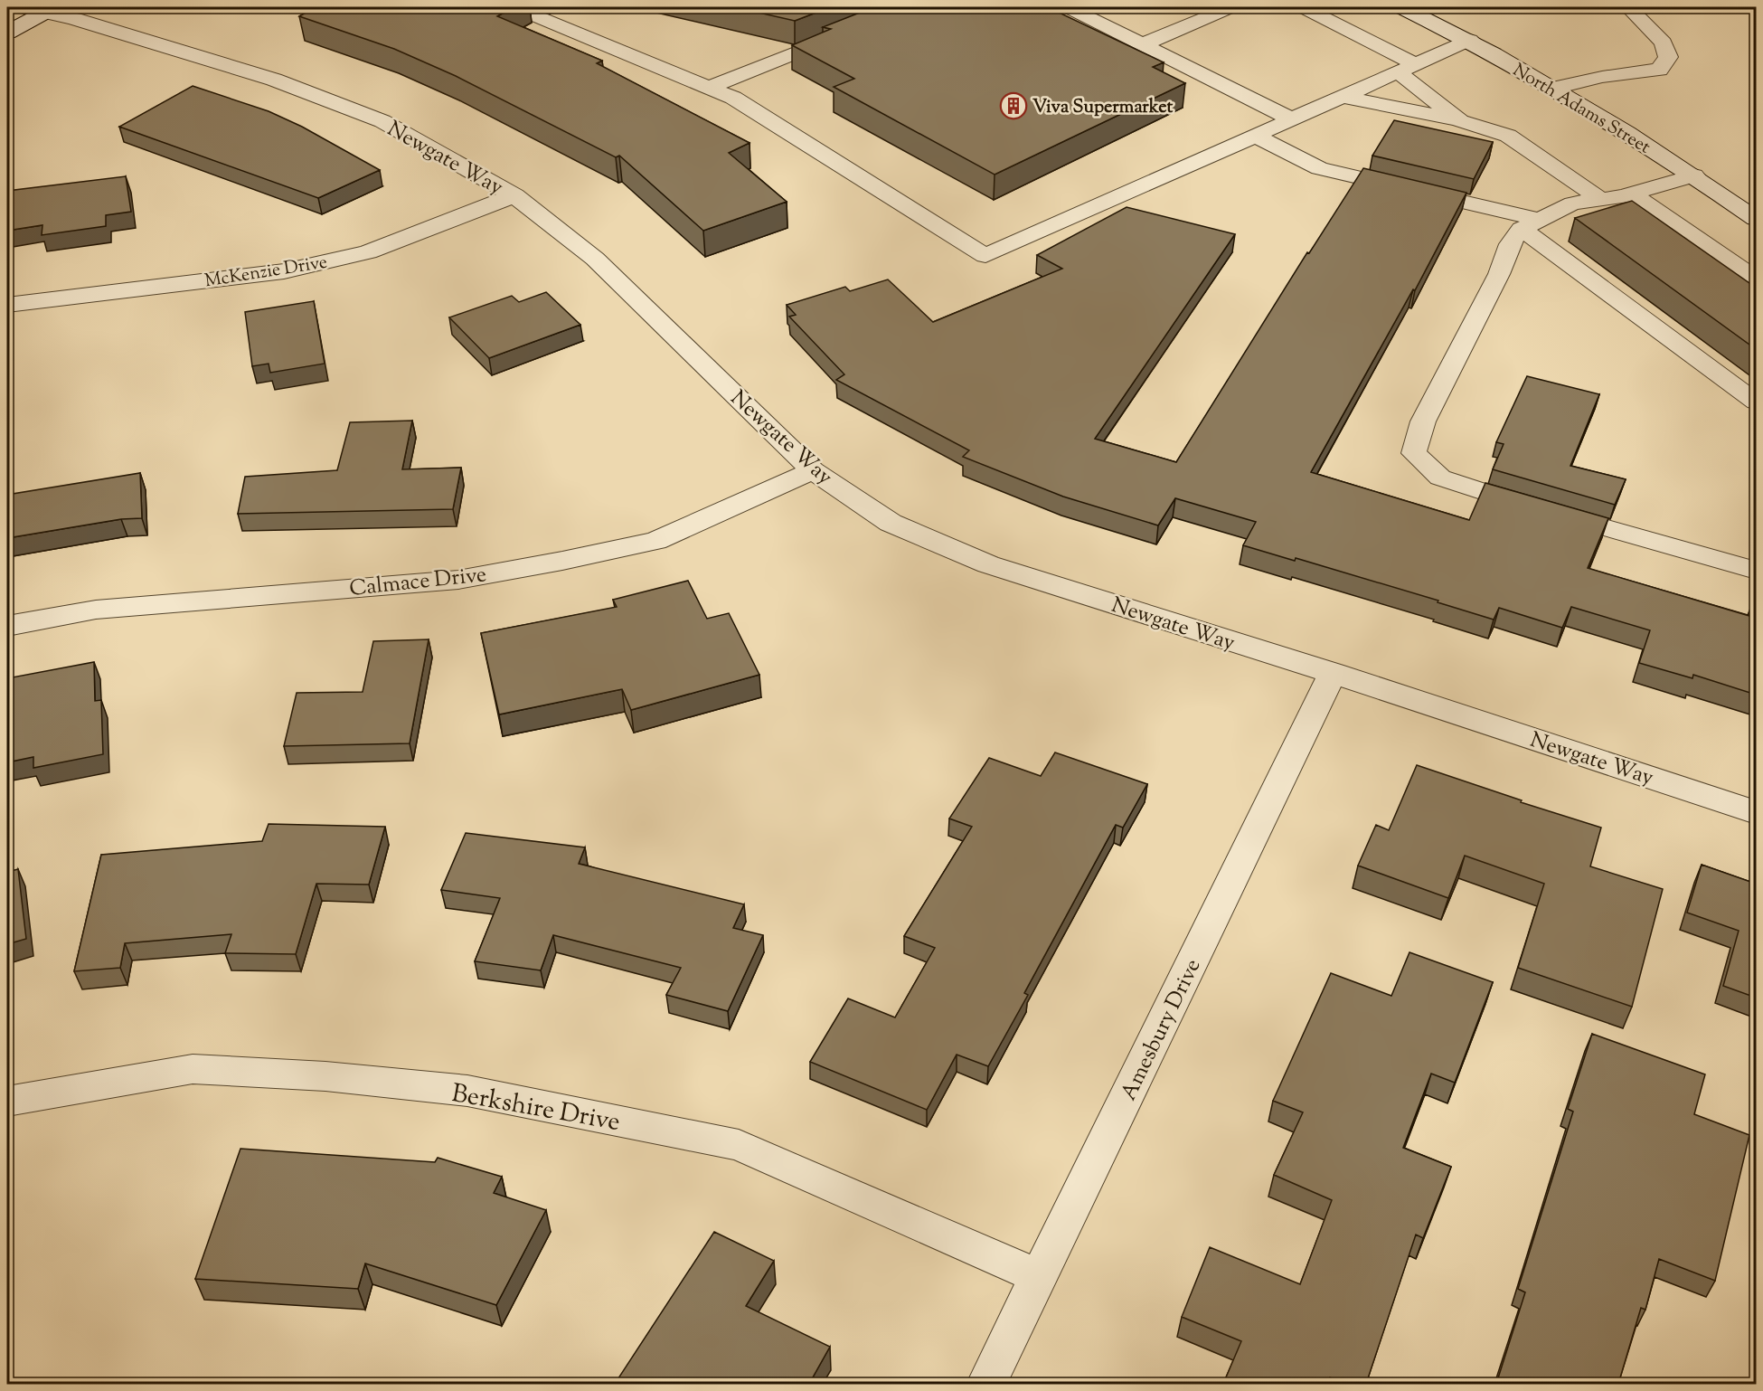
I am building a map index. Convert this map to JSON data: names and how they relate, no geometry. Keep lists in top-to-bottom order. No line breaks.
{"streets":{"street":["North Adams Street","Newgate Way","McKenzie Drive","Calmace Drive","Amesbury Drive","Berkshire Drive"]},"crossings":[["Newgate Way","McKenzie Drive"],["Newgate Way","Calmace Drive"],["Newgate Way","Amesbury Drive"],["Amesbury Drive","Berkshire Drive"]],"places":{"building":["Viva Supermarket"]}}
